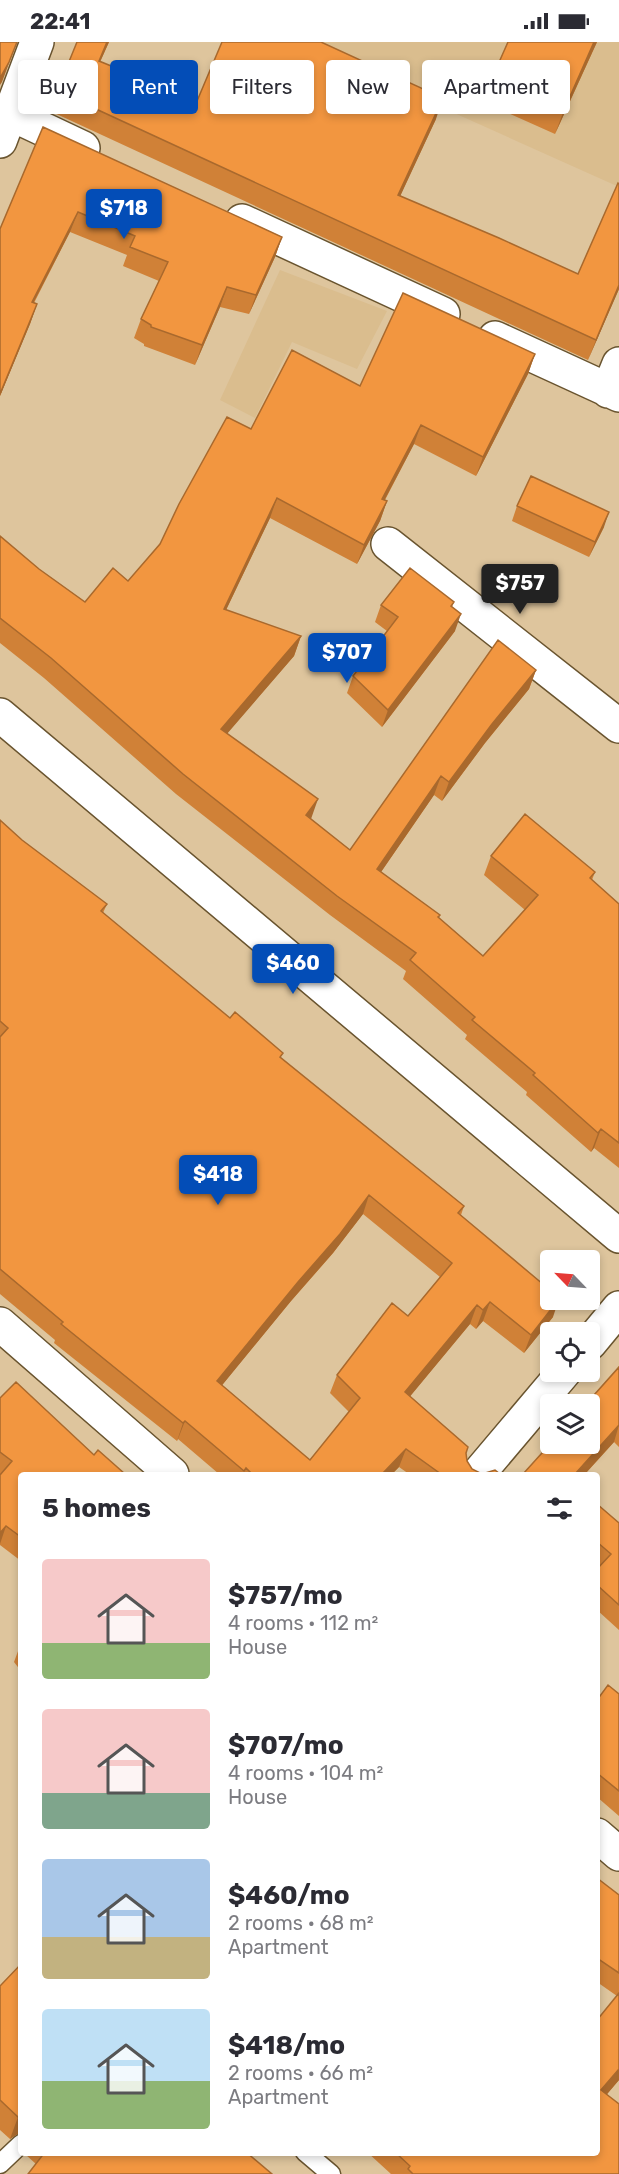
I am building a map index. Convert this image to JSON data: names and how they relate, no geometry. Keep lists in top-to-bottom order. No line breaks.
{"north":"top left","page":{"status":"22:41","chip":["Buy","Rent","Filters","New","Apartment"],"price":["$718","$757","$707","$460","$418"],"heading":"5 homes","list":[{"name":"$757/mo","note":"4 rooms · 112 m² · House"},{"name":"$707/mo","note":"4 rooms · 104 m² · House"},{"name":"$460/mo","note":"2 rooms · 68 m² · Apartment"},{"name":"$418/mo","note":"2 rooms · 66 m² · Apartment"}]}}
